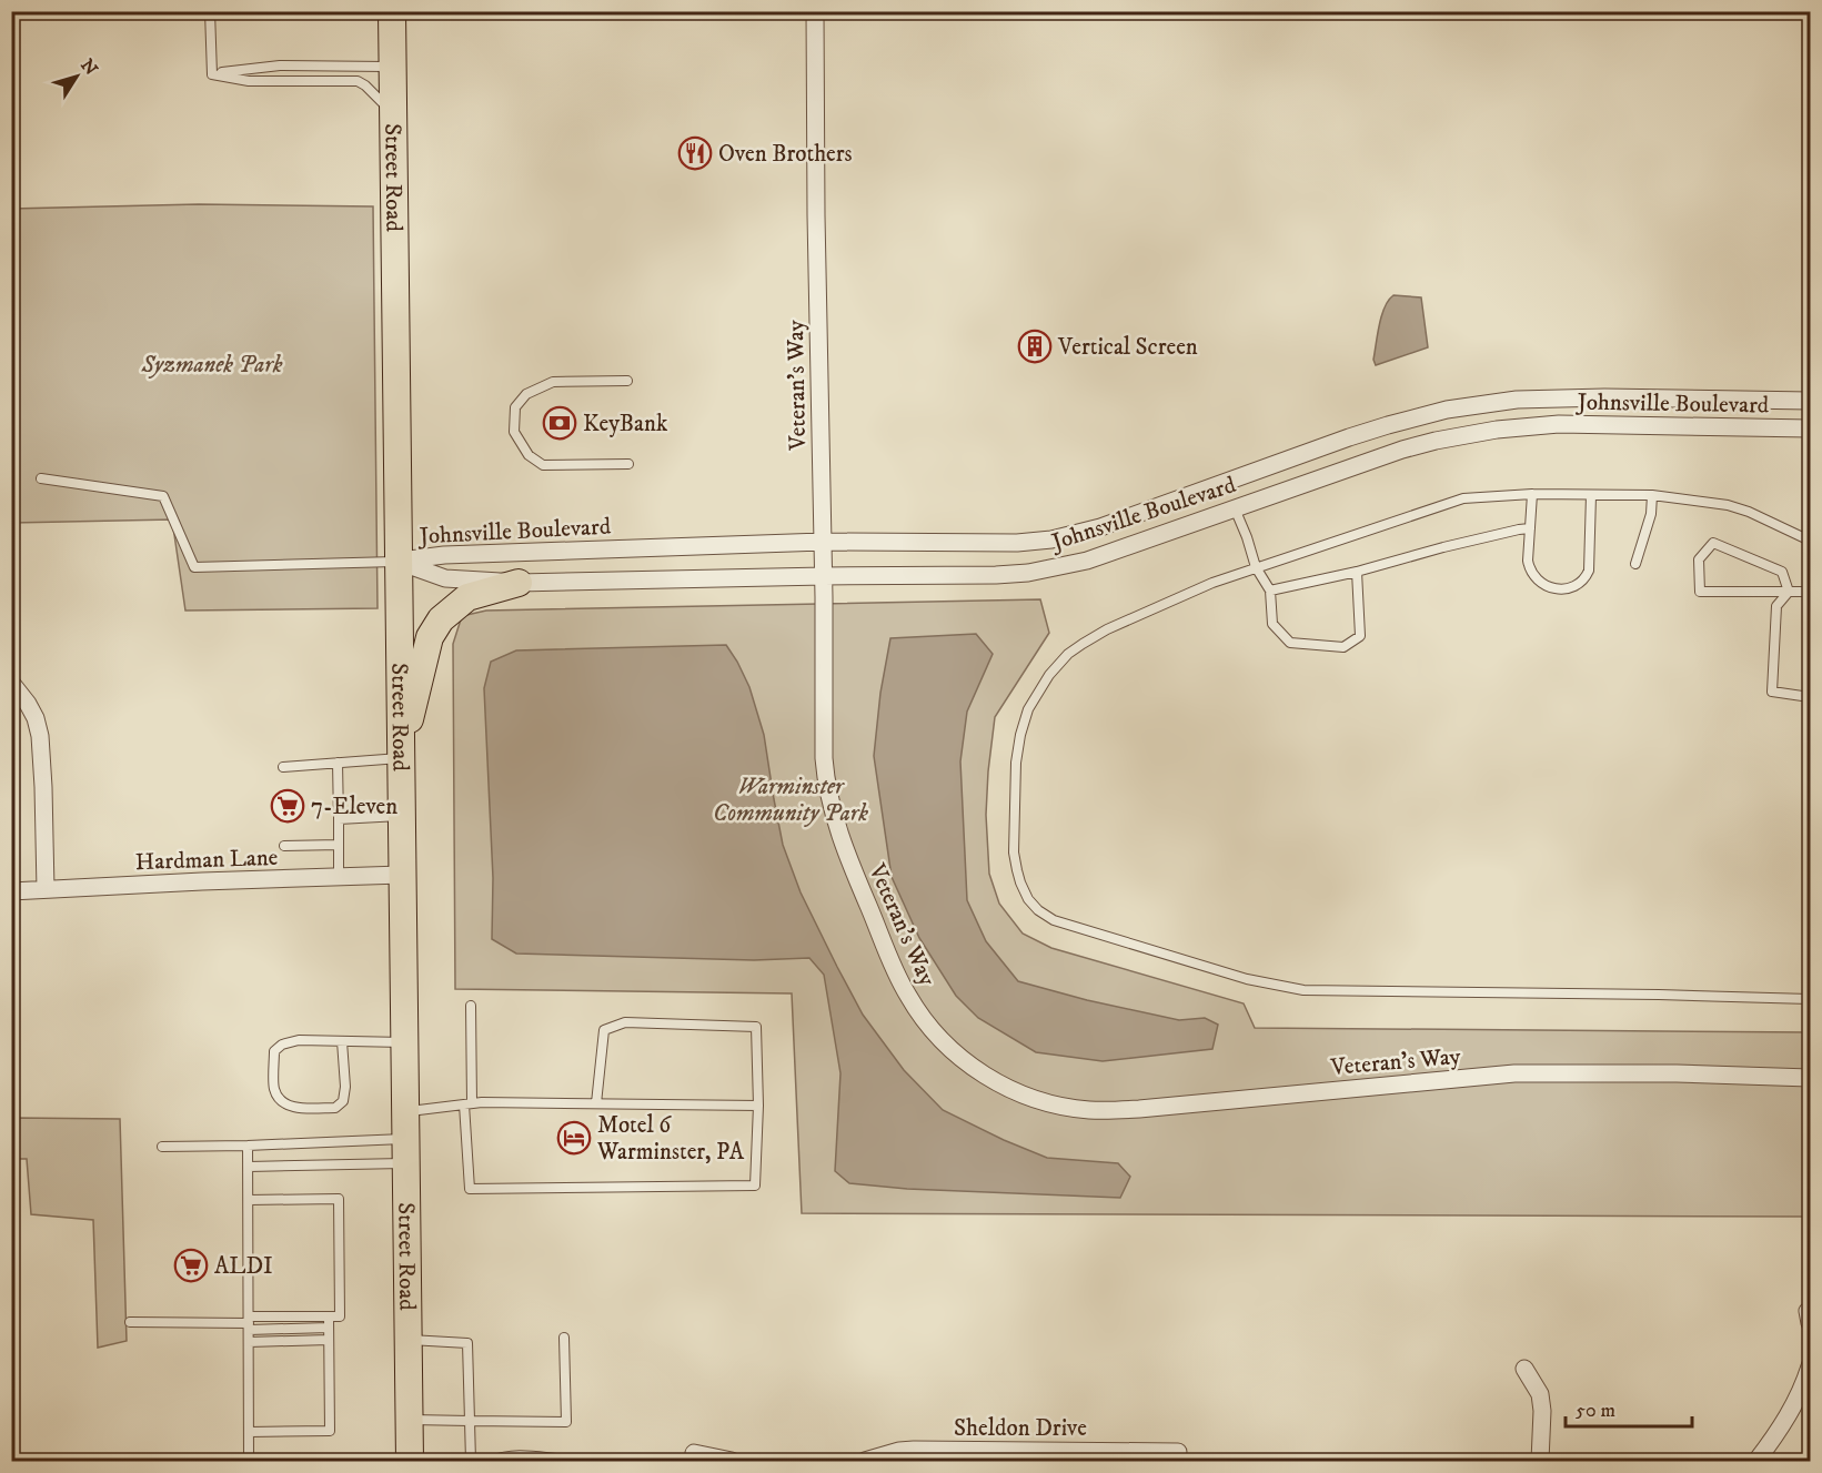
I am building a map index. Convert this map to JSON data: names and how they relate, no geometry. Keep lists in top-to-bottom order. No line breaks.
{"streets":{"main road":["Street Road"],"street":["Veteran's Way","Johnsville Boulevard","Hardman Lane","Sheldon Drive"]},"crossings":[["Street Road","Johnsville Boulevard"],["Street Road","Hardman Lane"],["Veteran's Way","Johnsville Boulevard"]],"parks":["Syzmanek Park","Warminster Community Park"],"places":{"restaurant":["Oven Brothers"],"building":["Vertical Screen"],"bank":["KeyBank"],"supermarket":["7-Eleven","ALDI"],"hotel":["Motel 6 Warminster, PA"]},"scale_bar":"50 m","north":"top right"}
